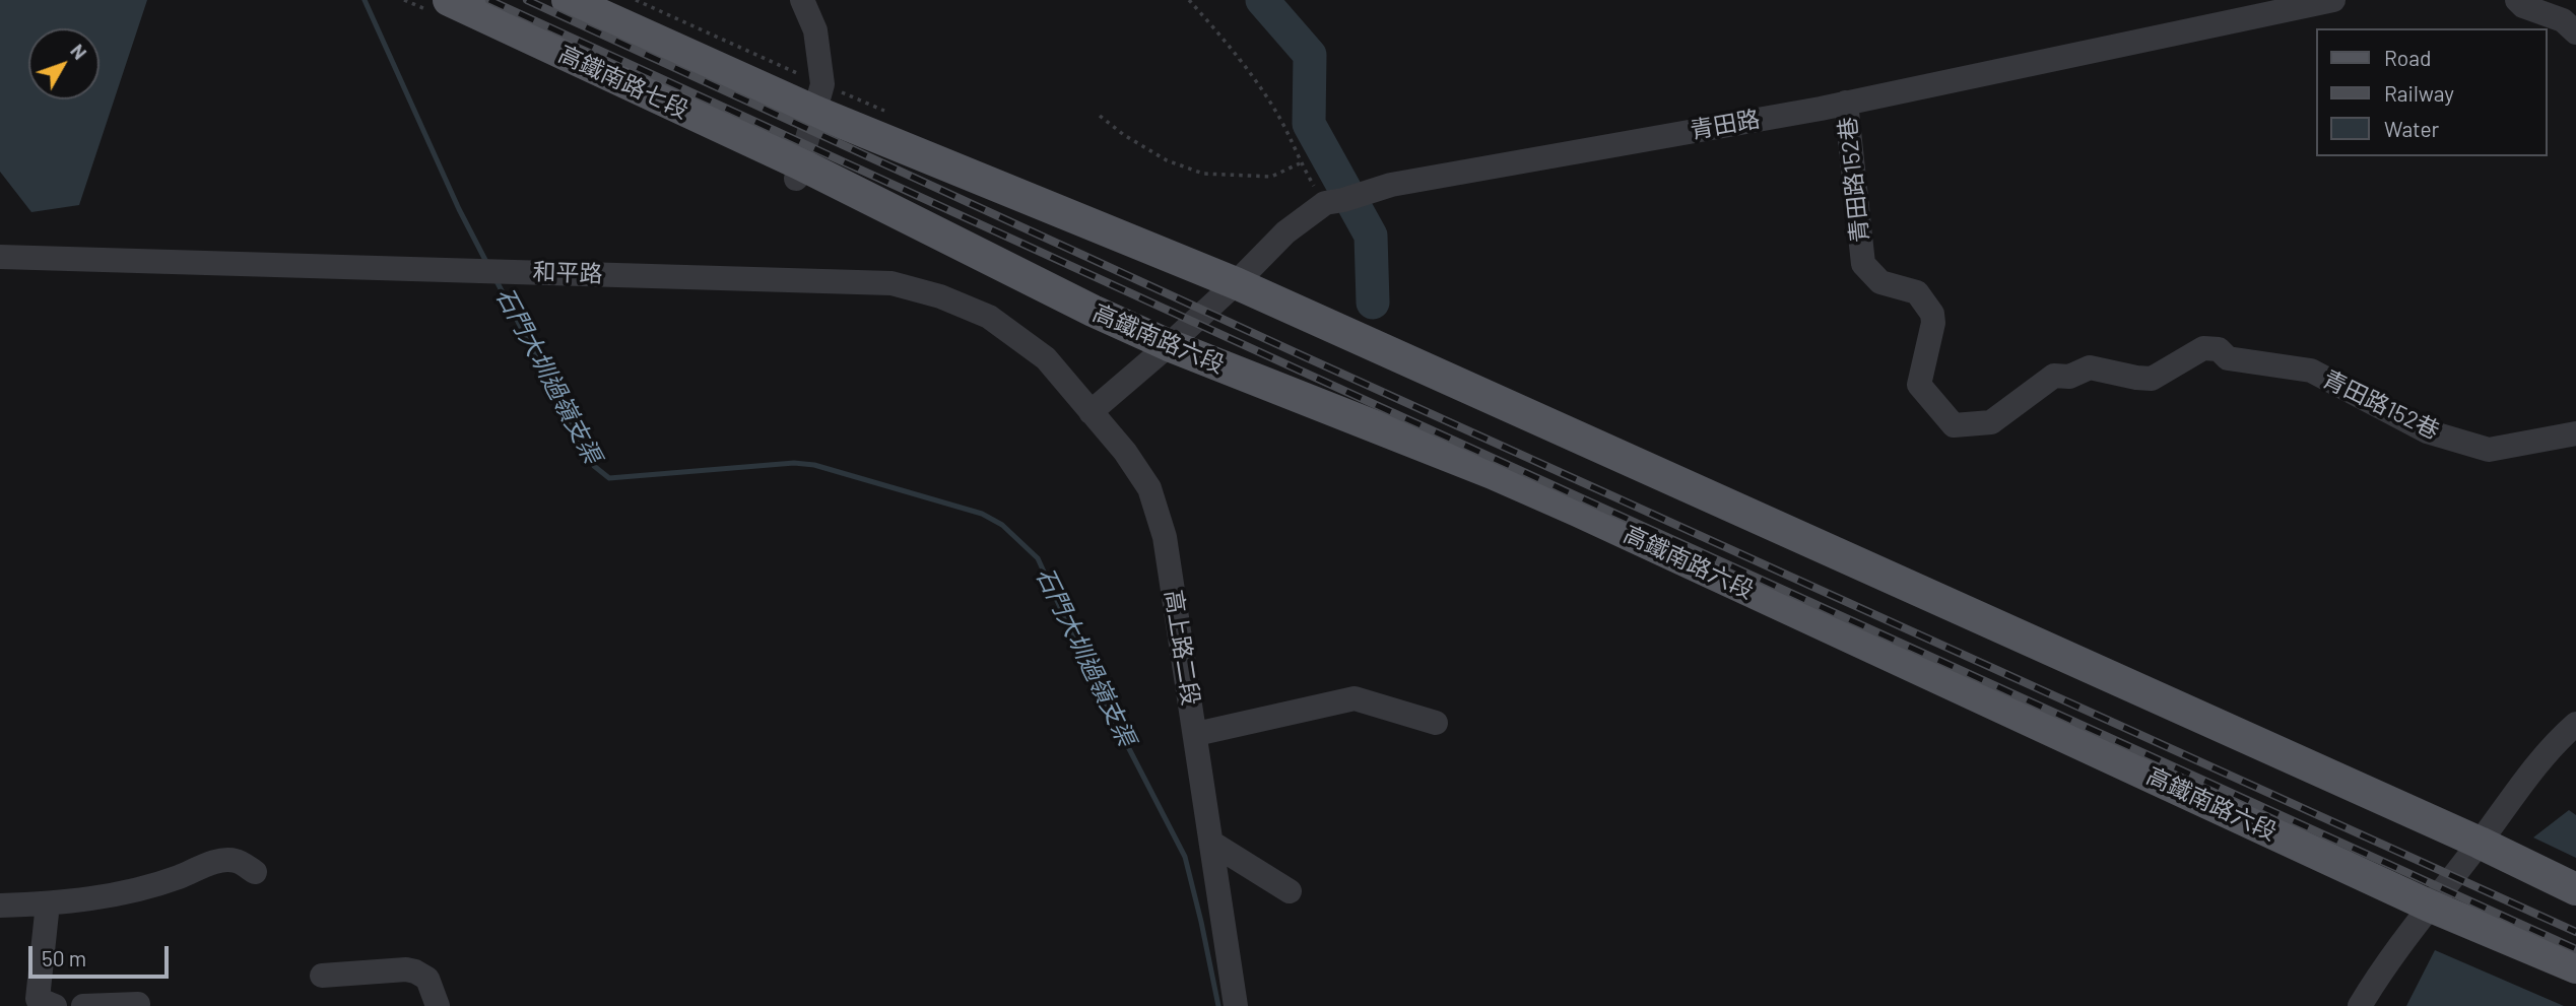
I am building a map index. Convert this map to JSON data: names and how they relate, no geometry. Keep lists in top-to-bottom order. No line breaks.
{"streets":{"main road":["高鐵南路七段","高鐵南路六段"],"street":["青田路","青田路152巷","和平路","高上路二段"]},"crossings":[["高鐵南路七段","高鐵南路六段"],["青田路","青田路152巷"],["青田路","高鐵南路六段"],["和平路","高上路二段"]],"water":["石門大圳過嶺支渠"],"legend":["Road","Railway","Water"],"scale_bar":"50 m","north":"top right"}
